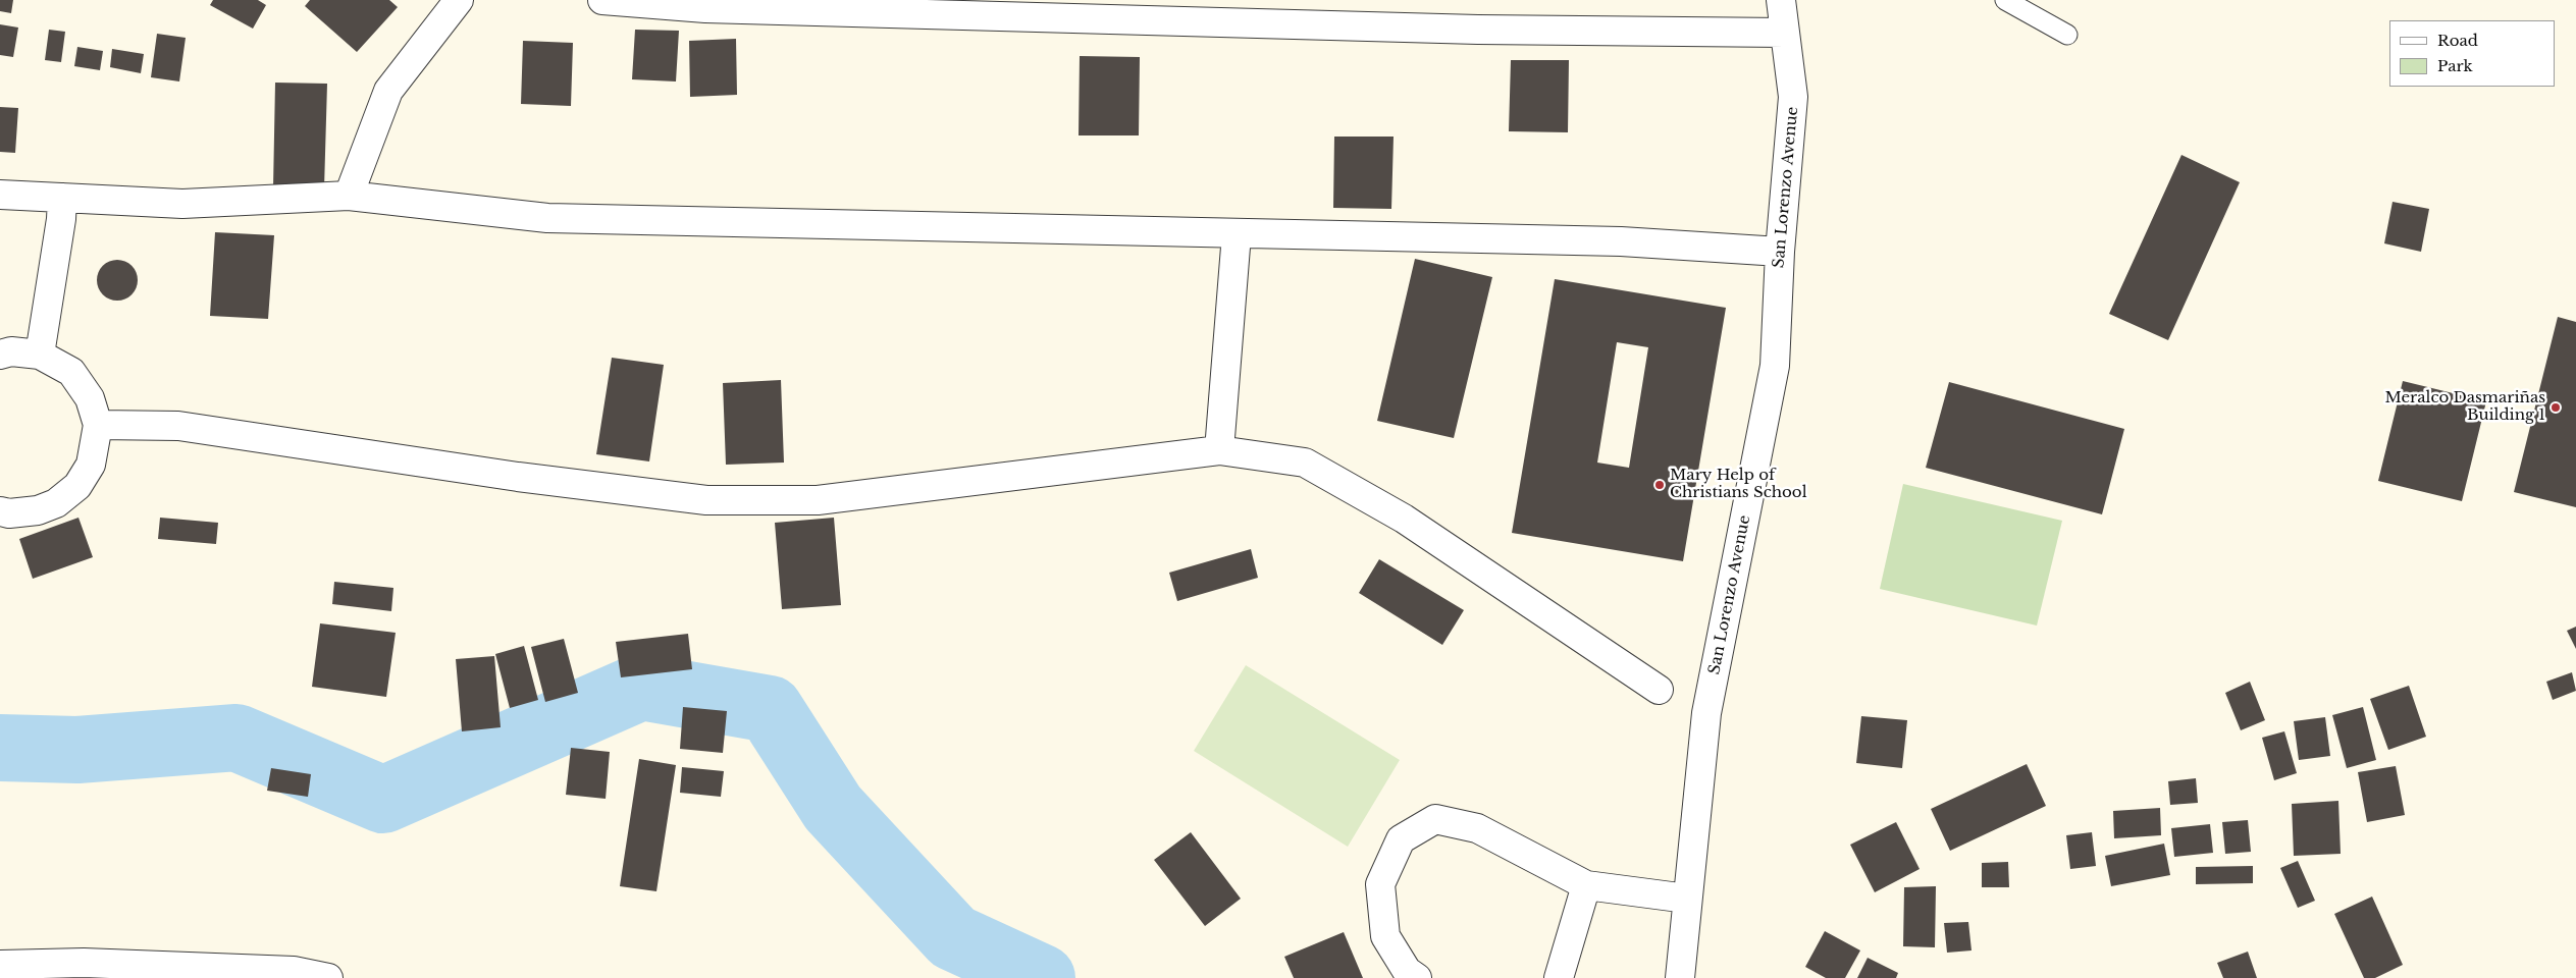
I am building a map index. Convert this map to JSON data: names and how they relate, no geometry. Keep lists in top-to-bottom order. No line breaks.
{"streets":{"street":["San Lorenzo Avenue"]},"places":["Meralco Dasmariñas Building 1","Mary Help of Christians School"],"legend":["Road","Park"]}
